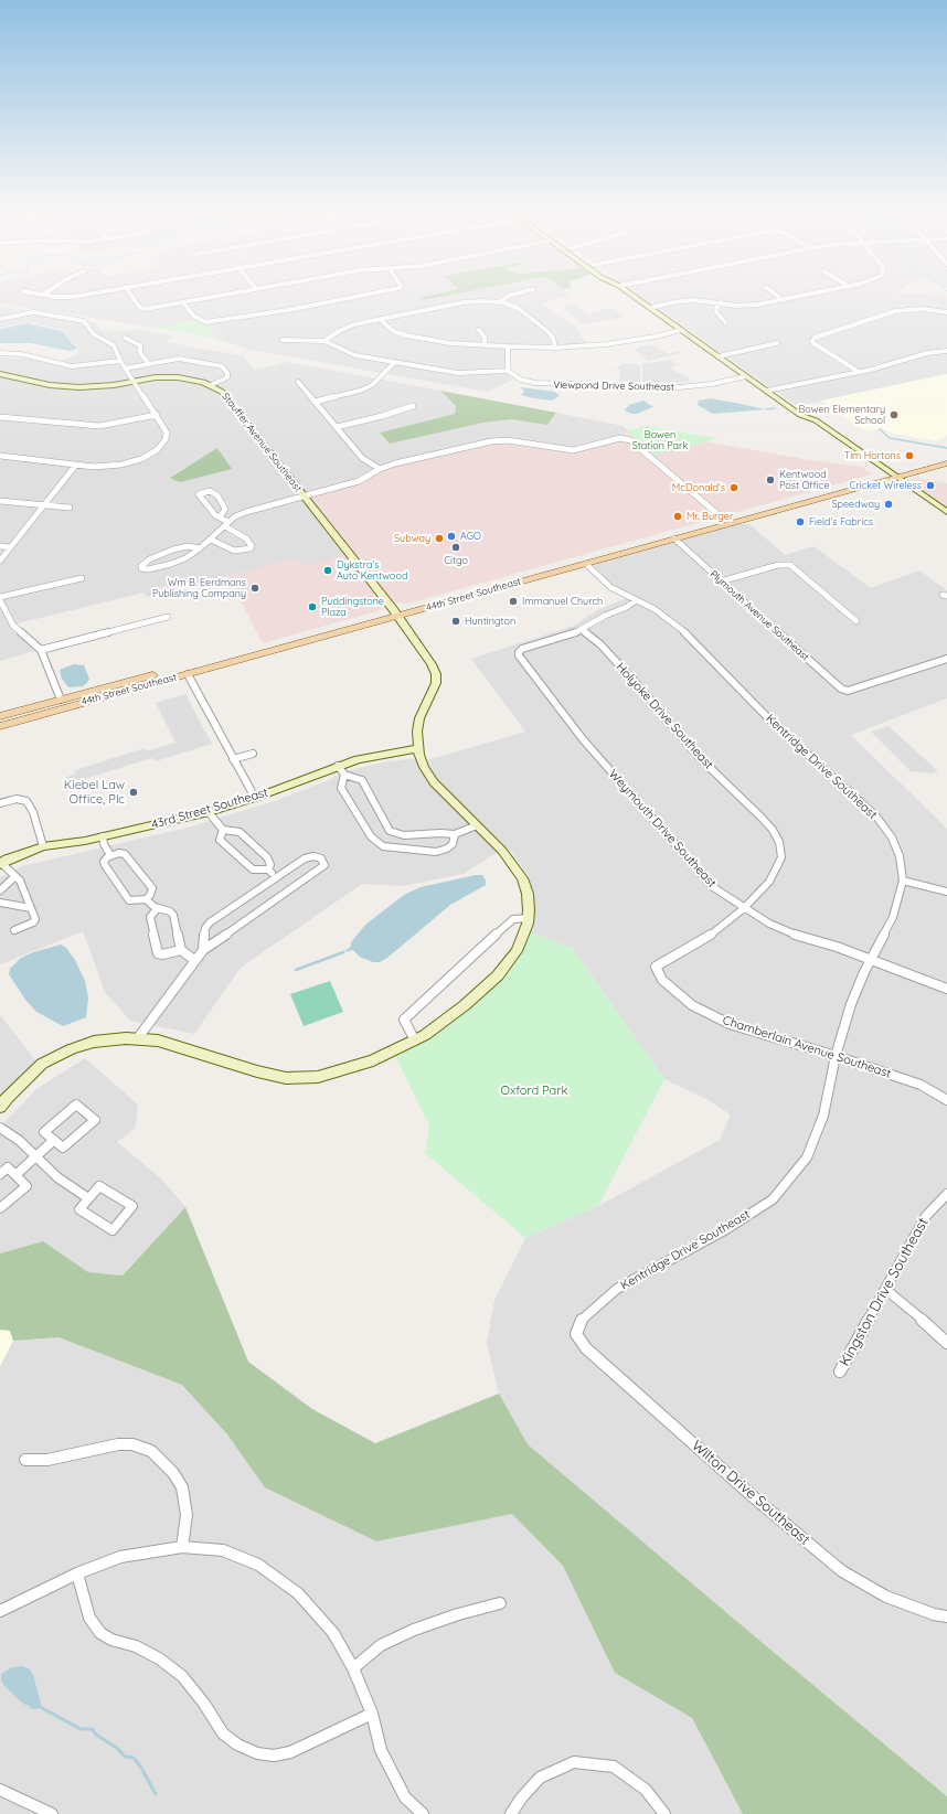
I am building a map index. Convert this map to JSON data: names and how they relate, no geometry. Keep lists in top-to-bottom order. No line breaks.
{"streets":{"main road":["44th Street Southeast"],"street":["Viewpond Drive Southeast","Stauffer Avenue Southeast","Plymouth Avenue Southeast","Holyoke Drive Southeast","Kentridge Drive Southeast","43rd Street Southeast","Weymouth Drive Southeast","Chamberlain Avenue Southeast","Kingston Drive Southeast","Wilton Drive Southeast"]},"crossings":[["Stauffer Avenue Southeast","44th Street Southeast"],["Stauffer Avenue Southeast","43rd Street Southeast"],["44th Street Southeast","Plymouth Avenue Southeast"],["44th Street Southeast","Kentridge Drive Southeast"],["Holyoke Drive Southeast","Weymouth Drive Southeast"],["Holyoke Drive Southeast","Chamberlain Avenue Southeast"],["Kentridge Drive Southeast","Weymouth Drive Southeast"],["Kentridge Drive Southeast","Chamberlain Avenue Southeast"],["Kentridge Drive Southeast","Wilton Drive Southeast"]],"parks":["Bowen Station Park","Oxford Park"],"places":["Bowen Elementary School","Tim Hortons","Kentwood Post Office","Cricket Wireless","McDonald's","Speedway","Mr. Burger","Field's Fabrics","AGO","Subway","Citgo","Dykstra's Auto Kentwood","Wm B. Eerdmans Publishing Company","Immanuel Church","Puddingstone Plaza","Huntington","Kiebel Law Office, Plc"]}
